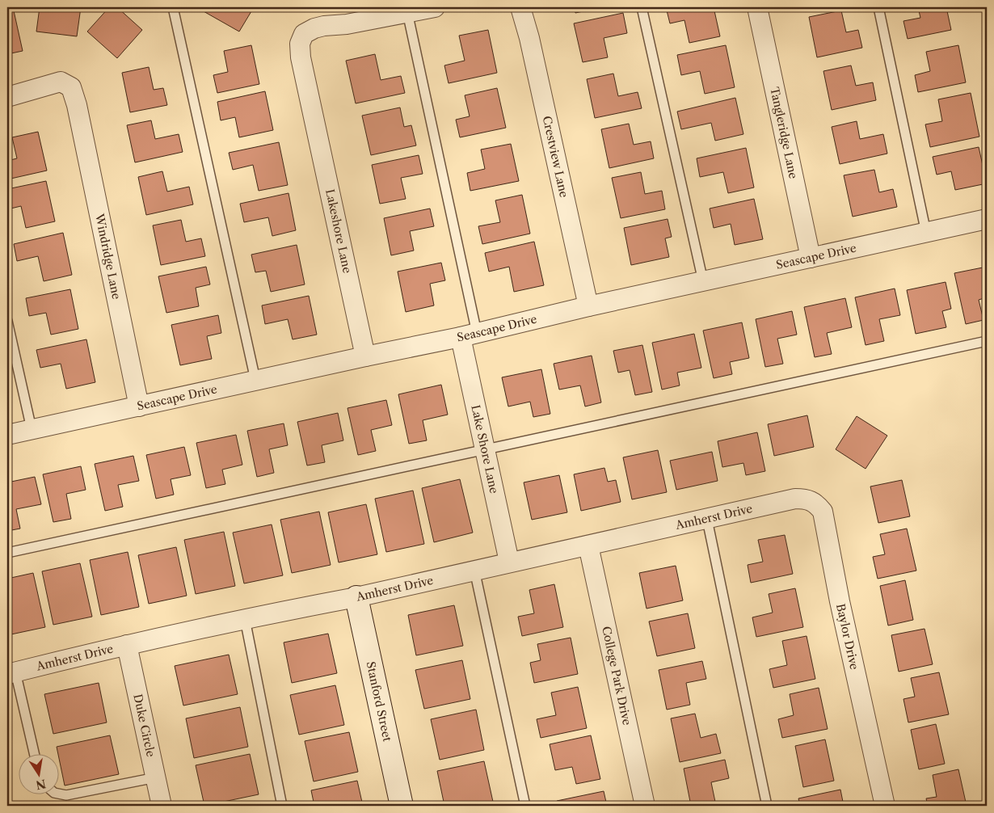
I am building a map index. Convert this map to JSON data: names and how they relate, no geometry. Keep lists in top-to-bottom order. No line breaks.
{"streets":{"street":["Tangleridge Lane","Crestview Lane","Lakeshore Lane","Windridge Lane","Seascape Drive","Lake Shore Lane","Amherst Drive","Baylor Drive","College Park Drive","Stanford Street","Duke Circle"]},"crossings":[["Tangleridge Lane","Seascape Drive"],["Crestview Lane","Seascape Drive"],["Lakeshore Lane","Seascape Drive"],["Windridge Lane","Seascape Drive"],["Seascape Drive","Lake Shore Lane"],["Lake Shore Lane","Amherst Drive"],["Amherst Drive","Baylor Drive"],["Amherst Drive","College Park Drive"],["Amherst Drive","Stanford Street"],["Amherst Drive","Duke Circle"]],"north":"bottom"}
